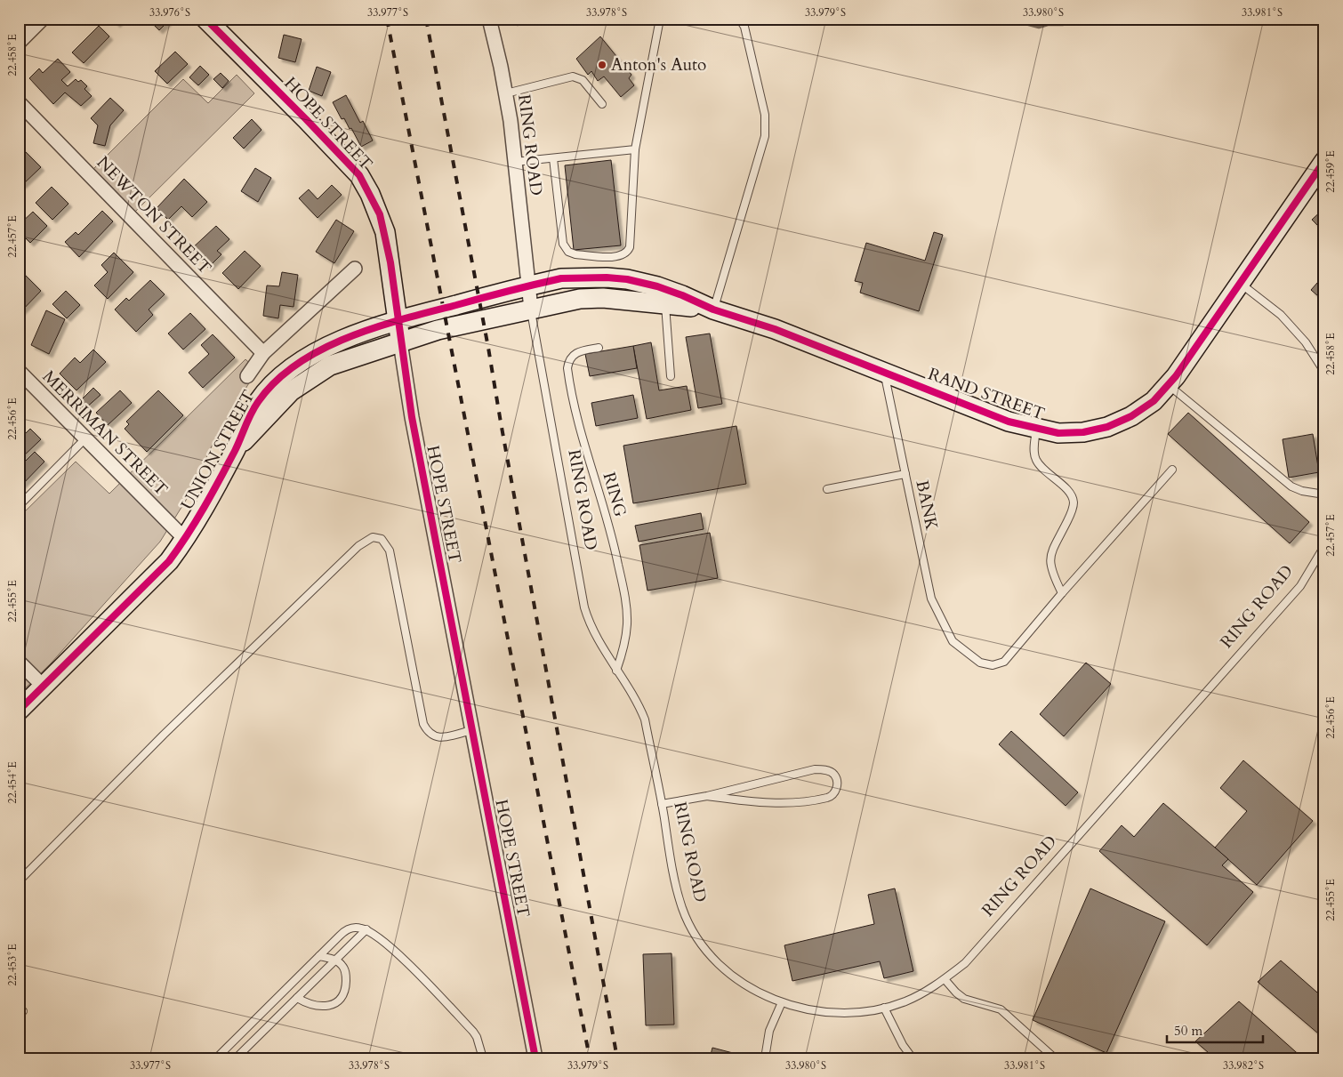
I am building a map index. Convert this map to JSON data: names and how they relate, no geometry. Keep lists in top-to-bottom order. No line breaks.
{"streets":{"street":["HOPE STREET","RING ROAD","NEWTON STREET","RAND STREET","MERRIMAN STREET","UNION STREET"],"lane":["RING","BANK"]},"crossings":[["HOPE STREET","UNION STREET"],["RING ROAD","RAND STREET"],["RING ROAD","UNION STREET"],["RING ROAD","RING"],["RAND STREET","UNION STREET"],["RAND STREET","BANK"],["MERRIMAN STREET","UNION STREET"]],"places":["Anton's Auto"],"scale_bar":"50 m","coordinates":["33.976°S","33.977°S","33.978°S","33.979°S","33.980°S","33.981°S","22.458°E","22.459°E","22.457°E","22.456°E","22.455°E","22.454°E","22.453°E","33.982°S"]}
